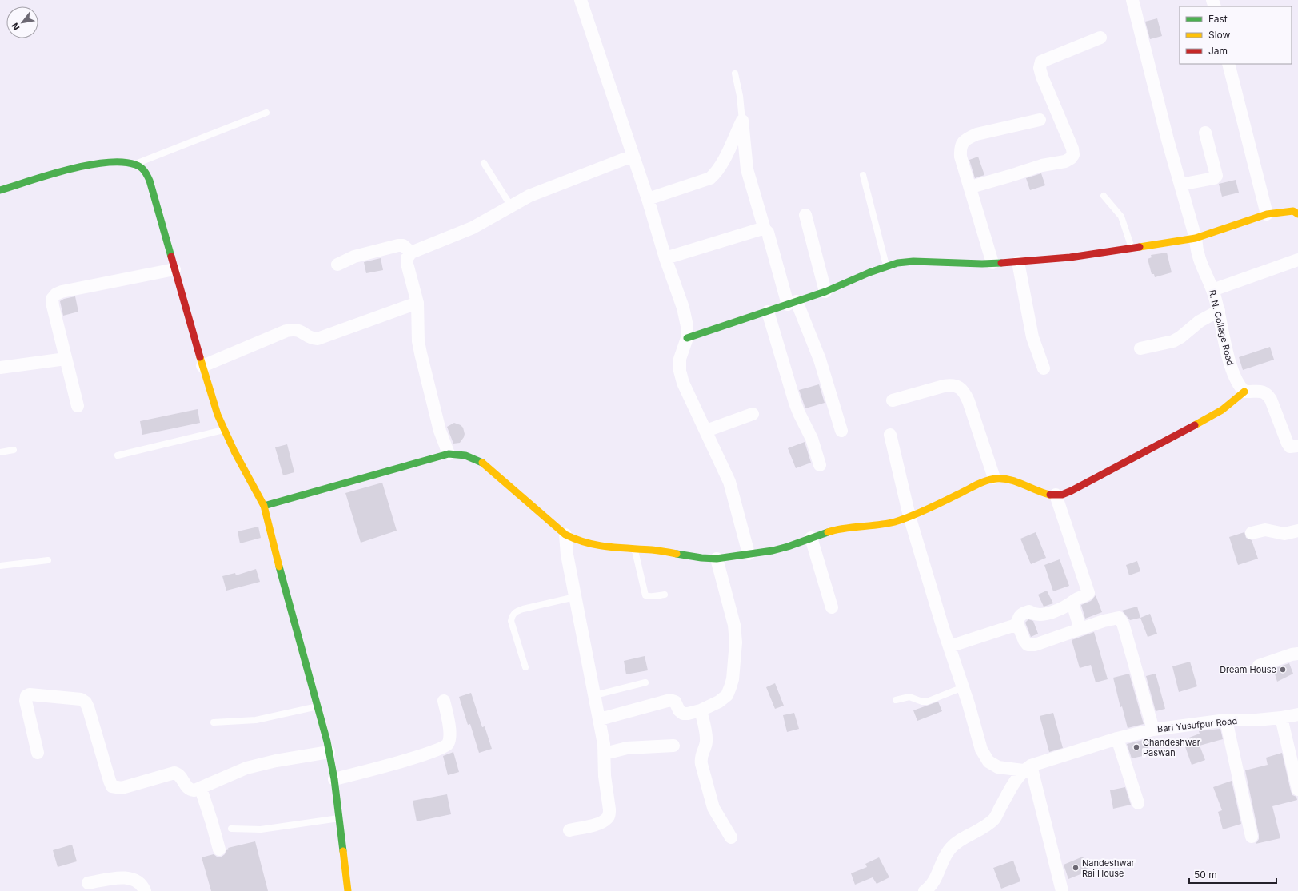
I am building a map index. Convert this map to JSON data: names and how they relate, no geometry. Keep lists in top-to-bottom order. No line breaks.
{"streets":{"street":["R. N. College Road","Bari Yusufpur Road"]},"places":["Dream House","Chandeshwar Paswan","Nandeshwar Rai House"],"legend":["Fast","Slow","Jam"],"scale_bar":"50 m","north":"bottom left"}
